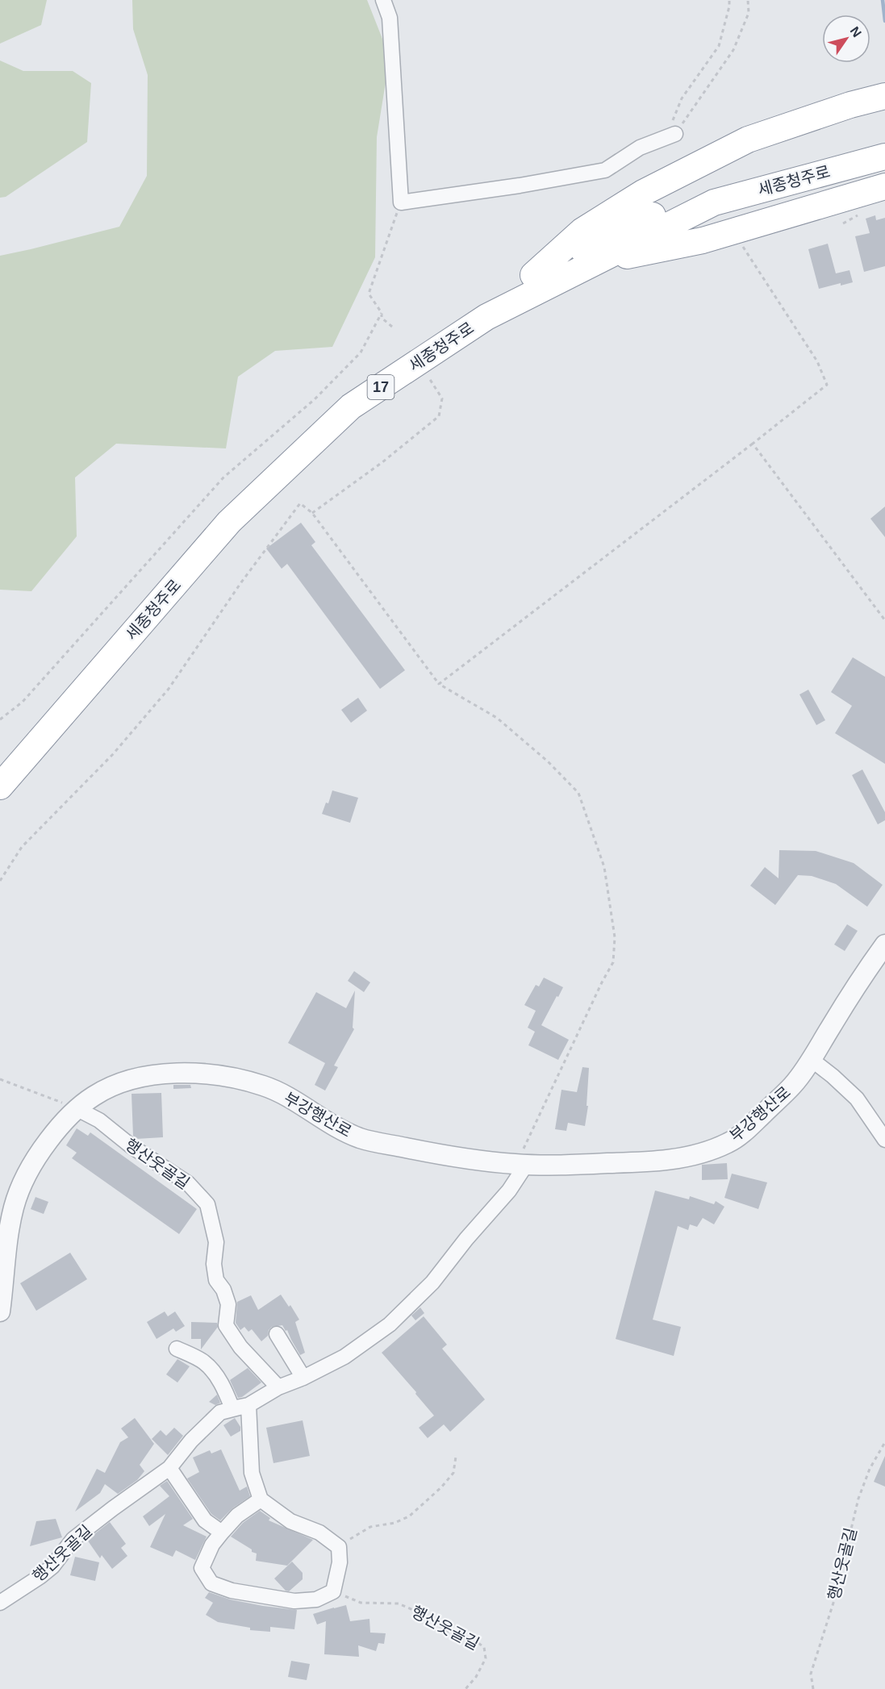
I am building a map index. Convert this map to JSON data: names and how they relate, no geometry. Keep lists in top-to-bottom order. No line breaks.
{"streets":{"highway":["세종청주로","17"],"street":["부강행산로","행산웃골길"]},"crossings":[["부강행산로","행산웃골길"]],"north":"top right"}
